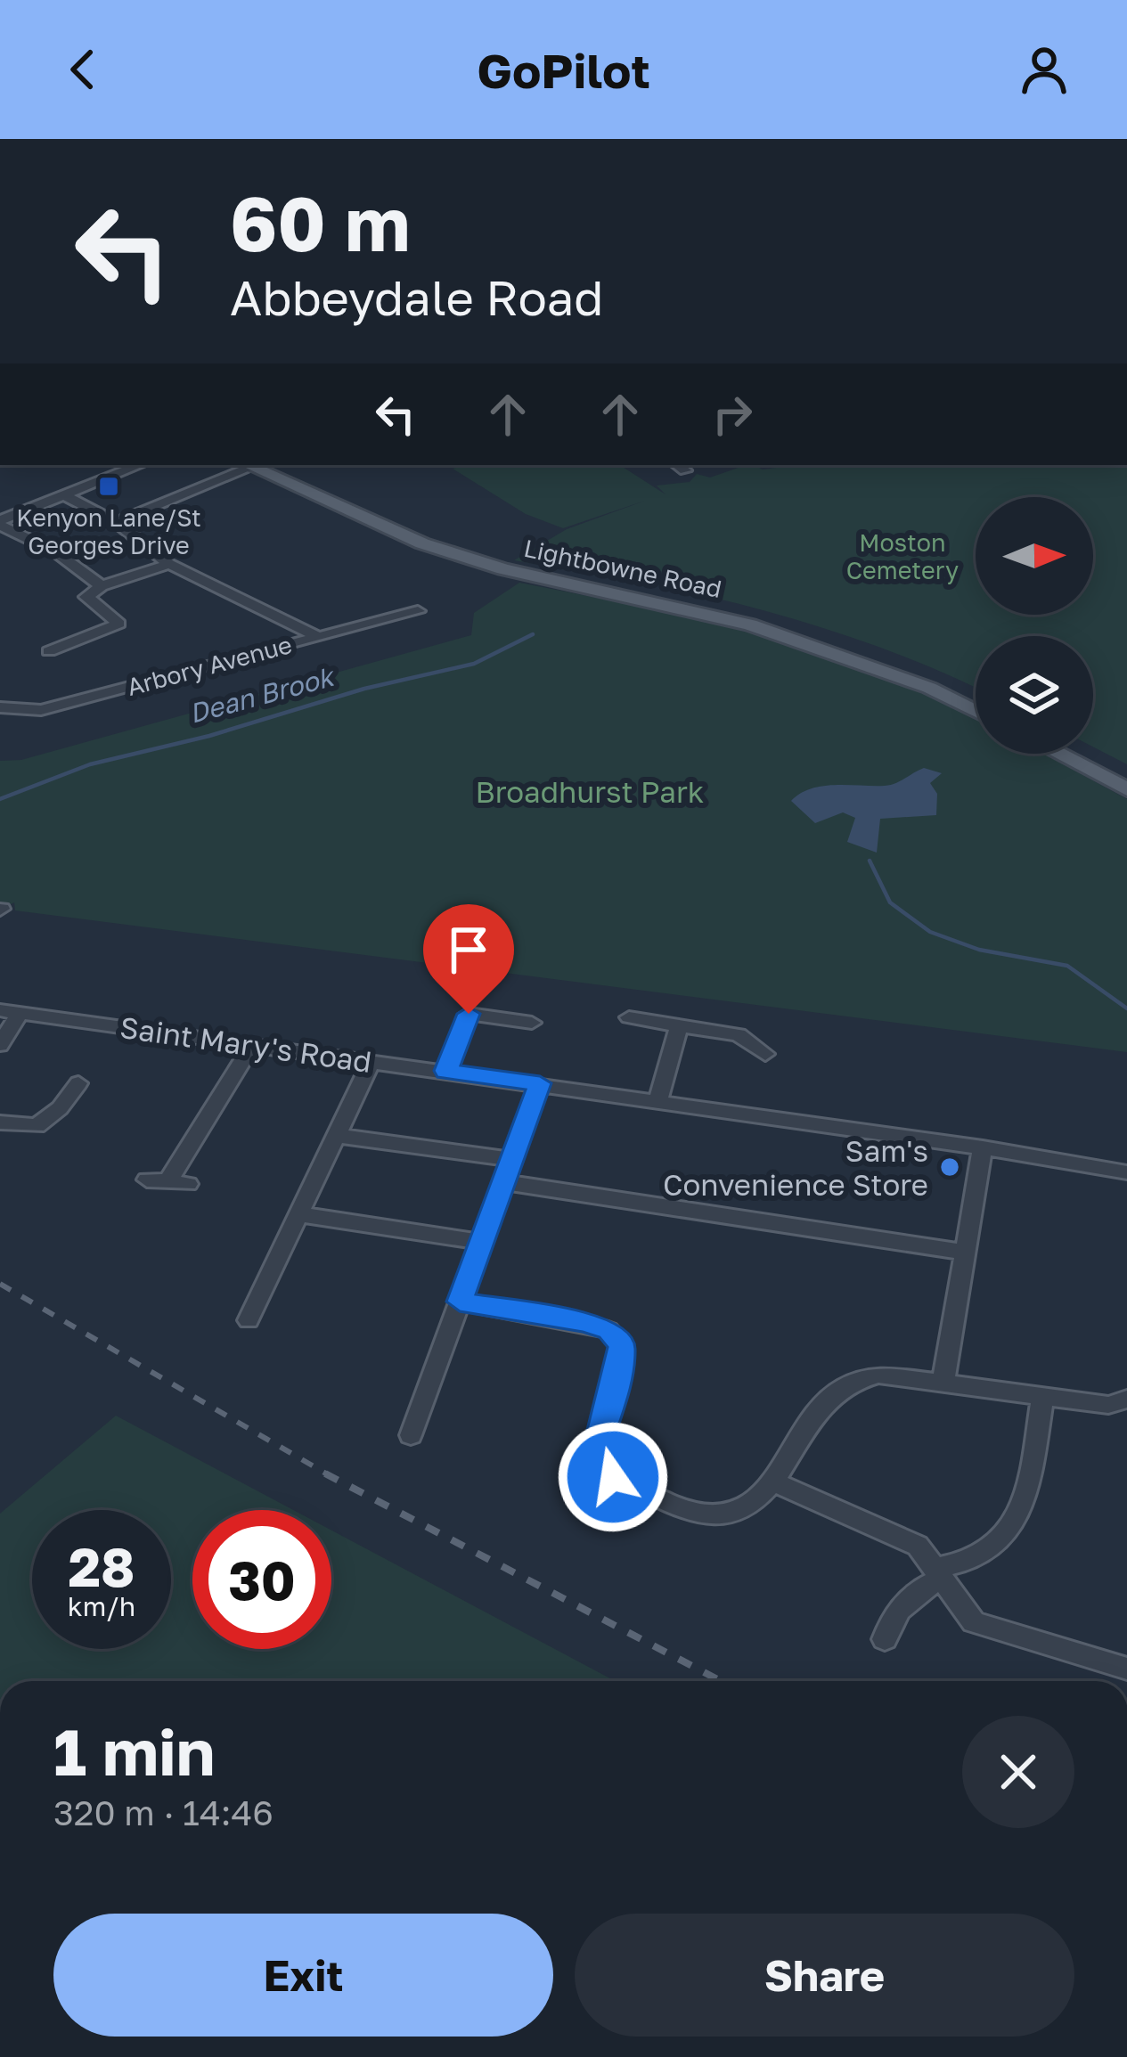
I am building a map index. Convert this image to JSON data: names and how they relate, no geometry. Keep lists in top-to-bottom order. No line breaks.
{"streets":{"main road":["Lightbowne Road"],"street":["Arbory Avenue","Saint Mary's Road"]},"water":["Dean Brook"],"parks":["Moston Cemetery","Broadhurst Park"],"places":{"transit":["Kenyon Lane/St Georges Drive"],"other":["Sam's Convenience Store"]},"north":"right","page":{"header":"GoPilot","turn":["60 m","Abbeydale Road"],"speed":"28 km/h","limit":"30","heading":["1 min","320 m · 14:46"],"buttons":["Exit","Share"]}}
